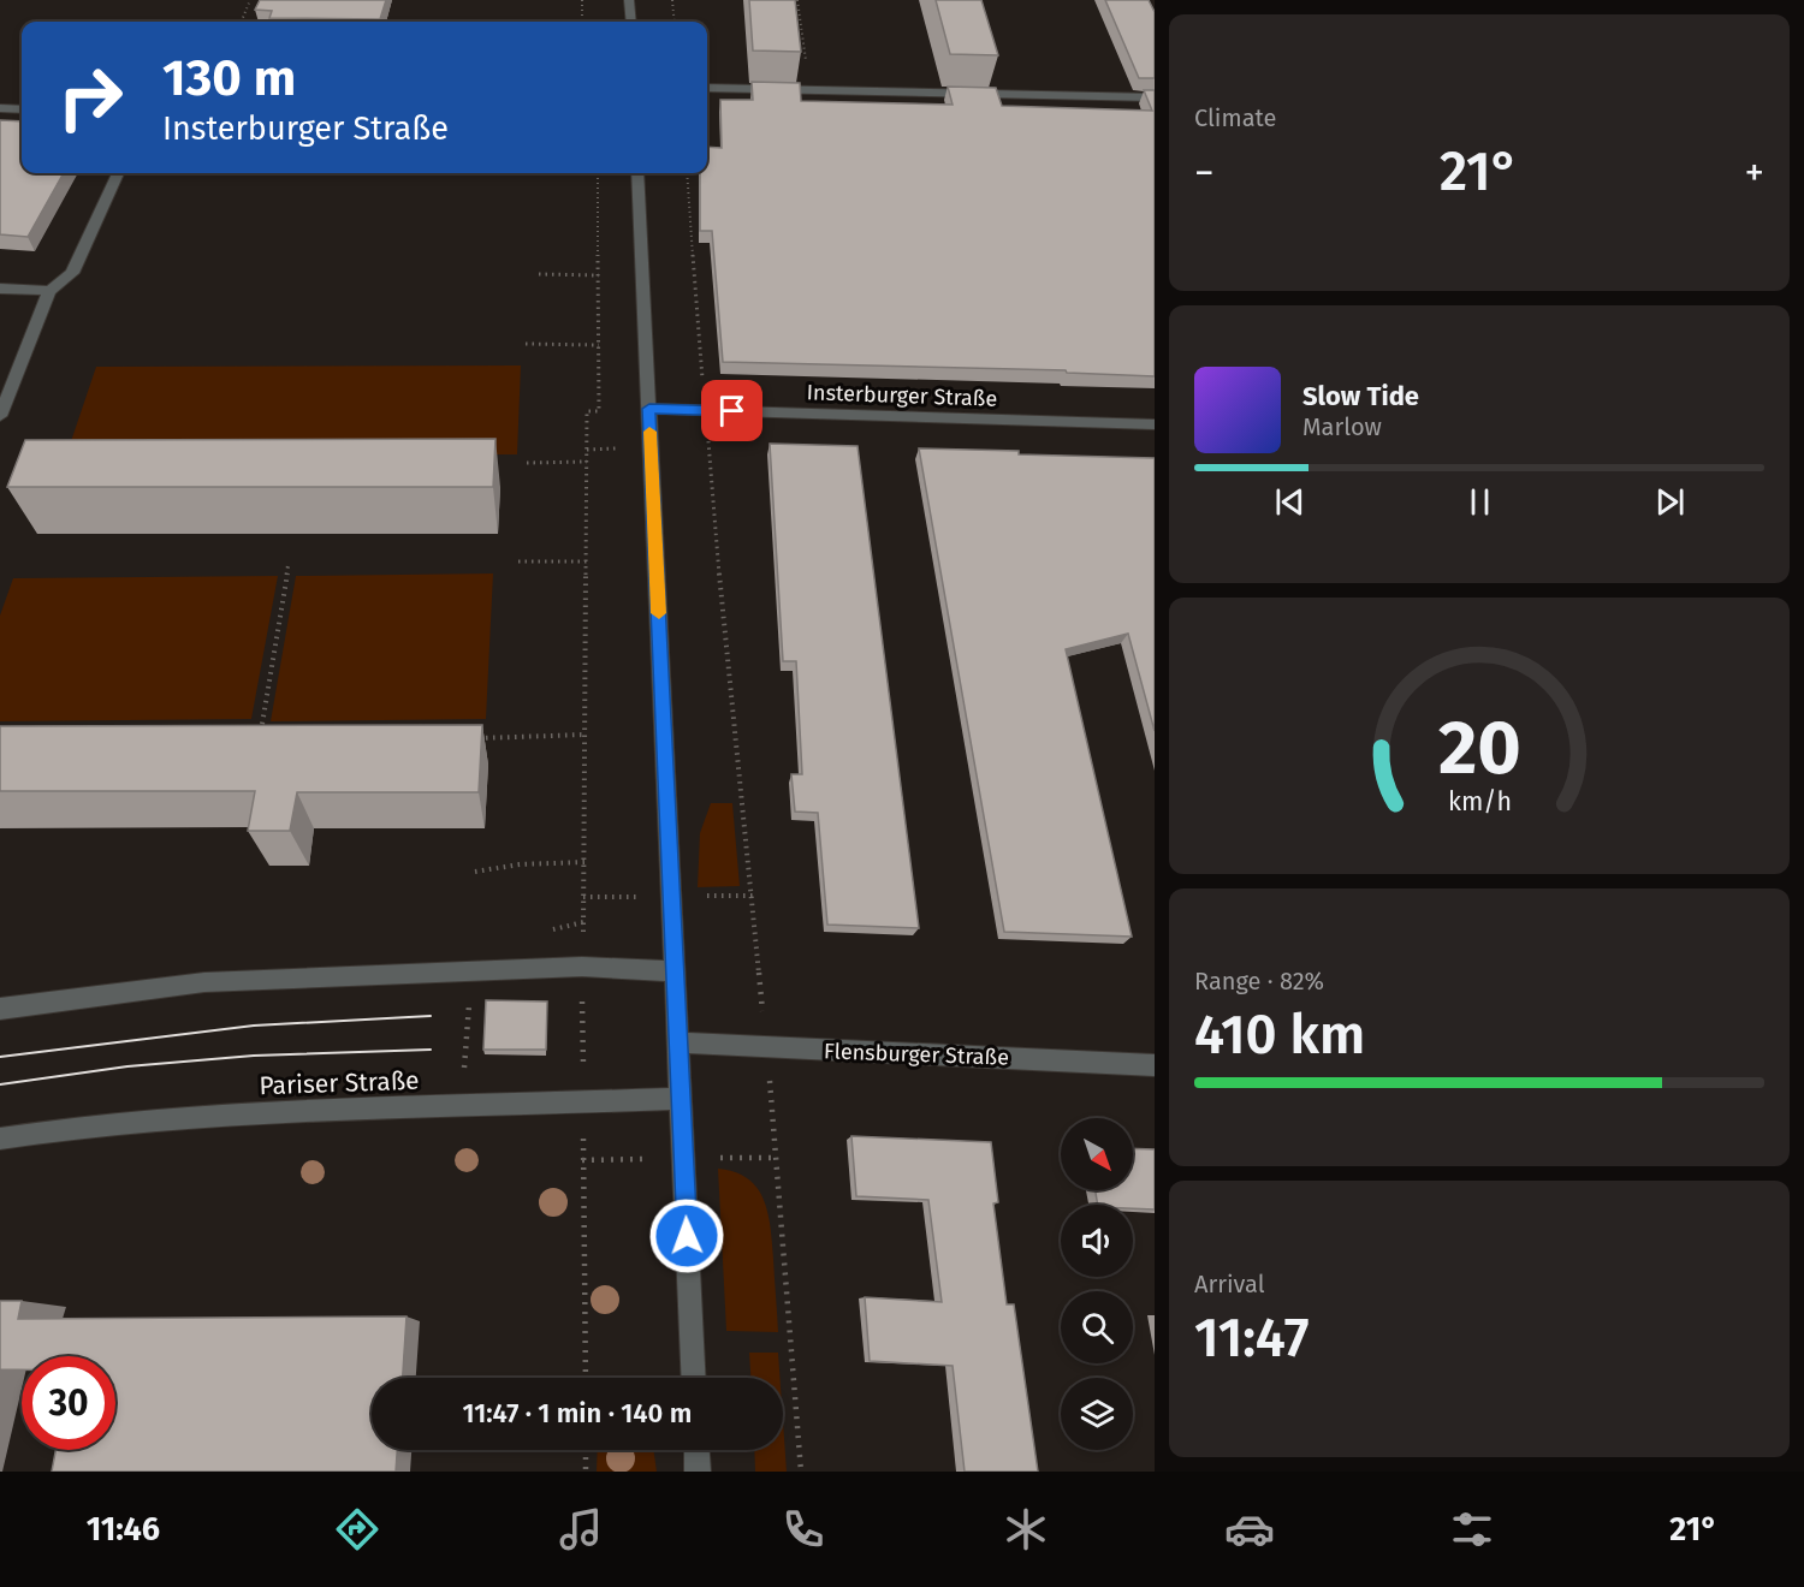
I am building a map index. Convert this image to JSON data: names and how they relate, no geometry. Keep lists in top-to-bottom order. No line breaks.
{"streets":{"street":["Insterburger Straße","Flensburger Straße","Pariser Straße"]},"north":"bottom right","page":{"tile":["Climate",["Range · 82%","410 km"],["Arrival","11:47"]],"turn":["130 m","Insterburger Straße"],"heat":["−","21°","+"],"song":["Slow Tide","Marlow"],"limit":"30","trip":"11:47 · 1 min · 140 m","tabs":["11:46","21°"],"gauge":["20","km/h"]}}
